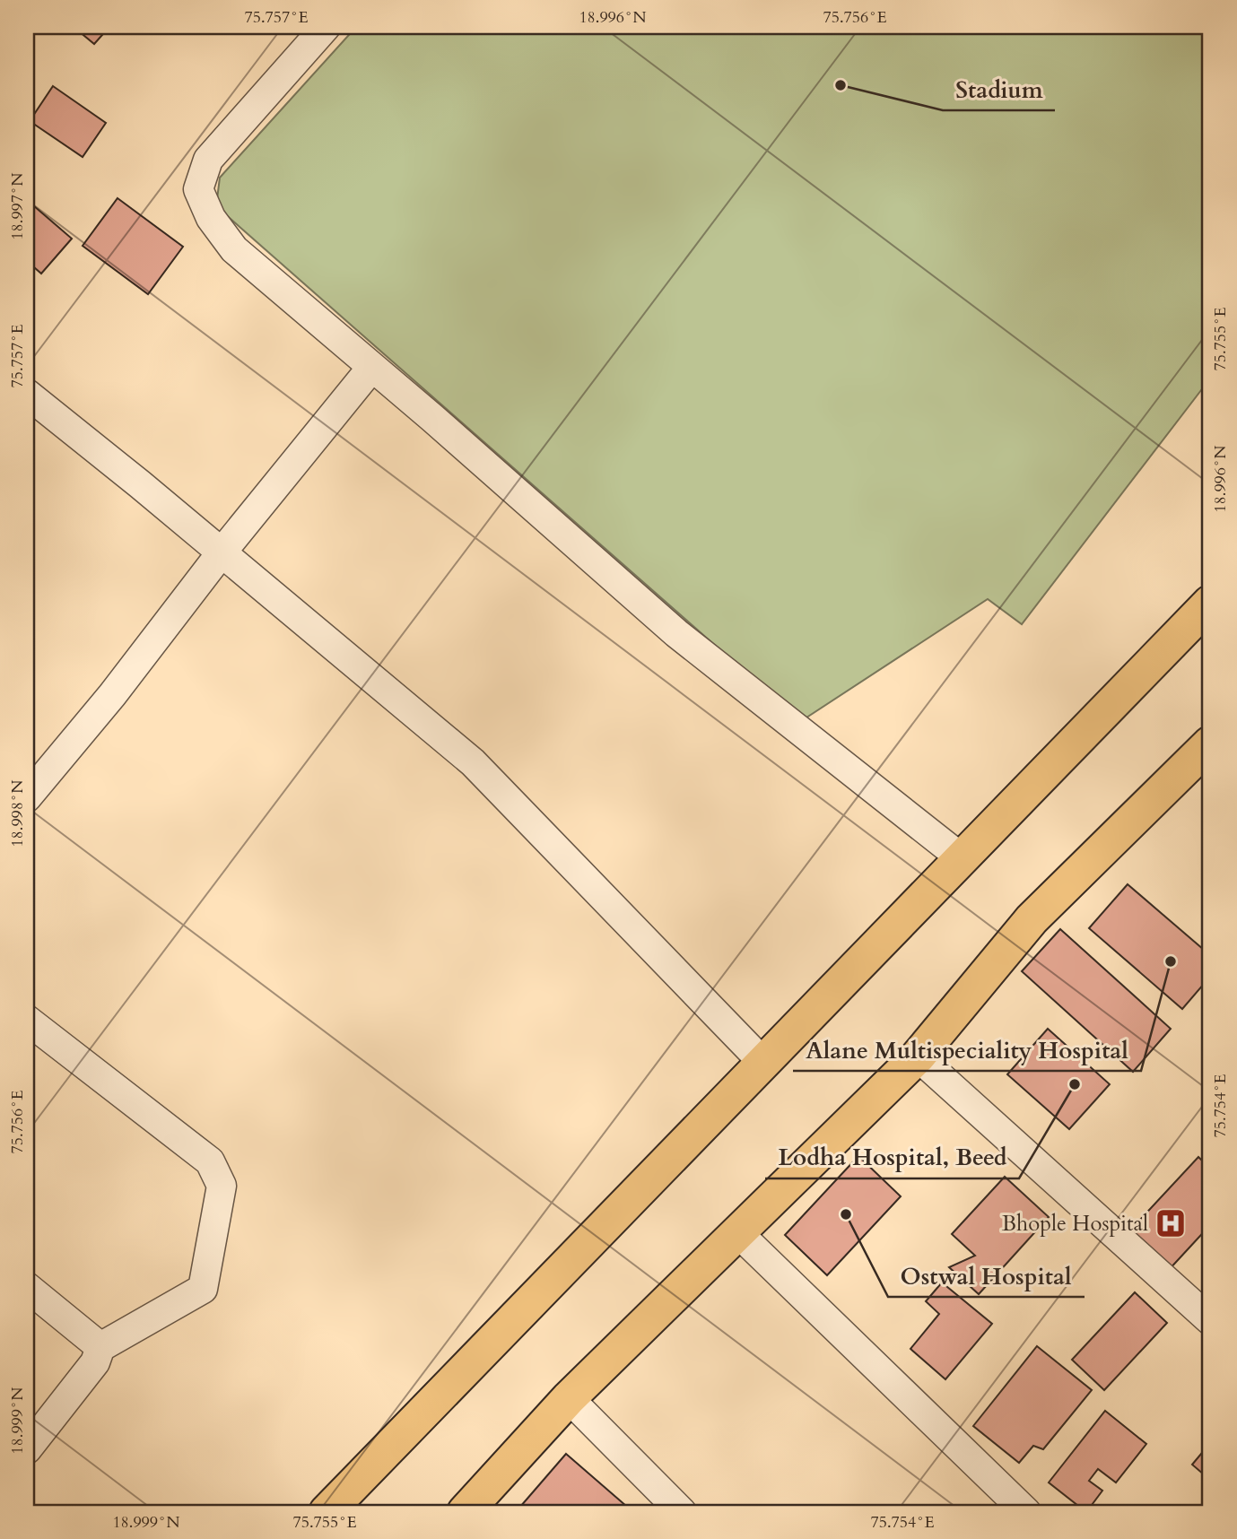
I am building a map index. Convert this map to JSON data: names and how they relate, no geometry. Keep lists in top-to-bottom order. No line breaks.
{"places":{"other":["Stadium","Alane Multispeciality Hospital","Lodha Hospital, Beed","Ostwal Hospital"],"hospital":["Bhople Hospital"]},"coordinates":["75.757°E","18.996°N","75.756°E","18.997°N","75.755°E","18.998°N","75.754°E","18.999°N"]}
